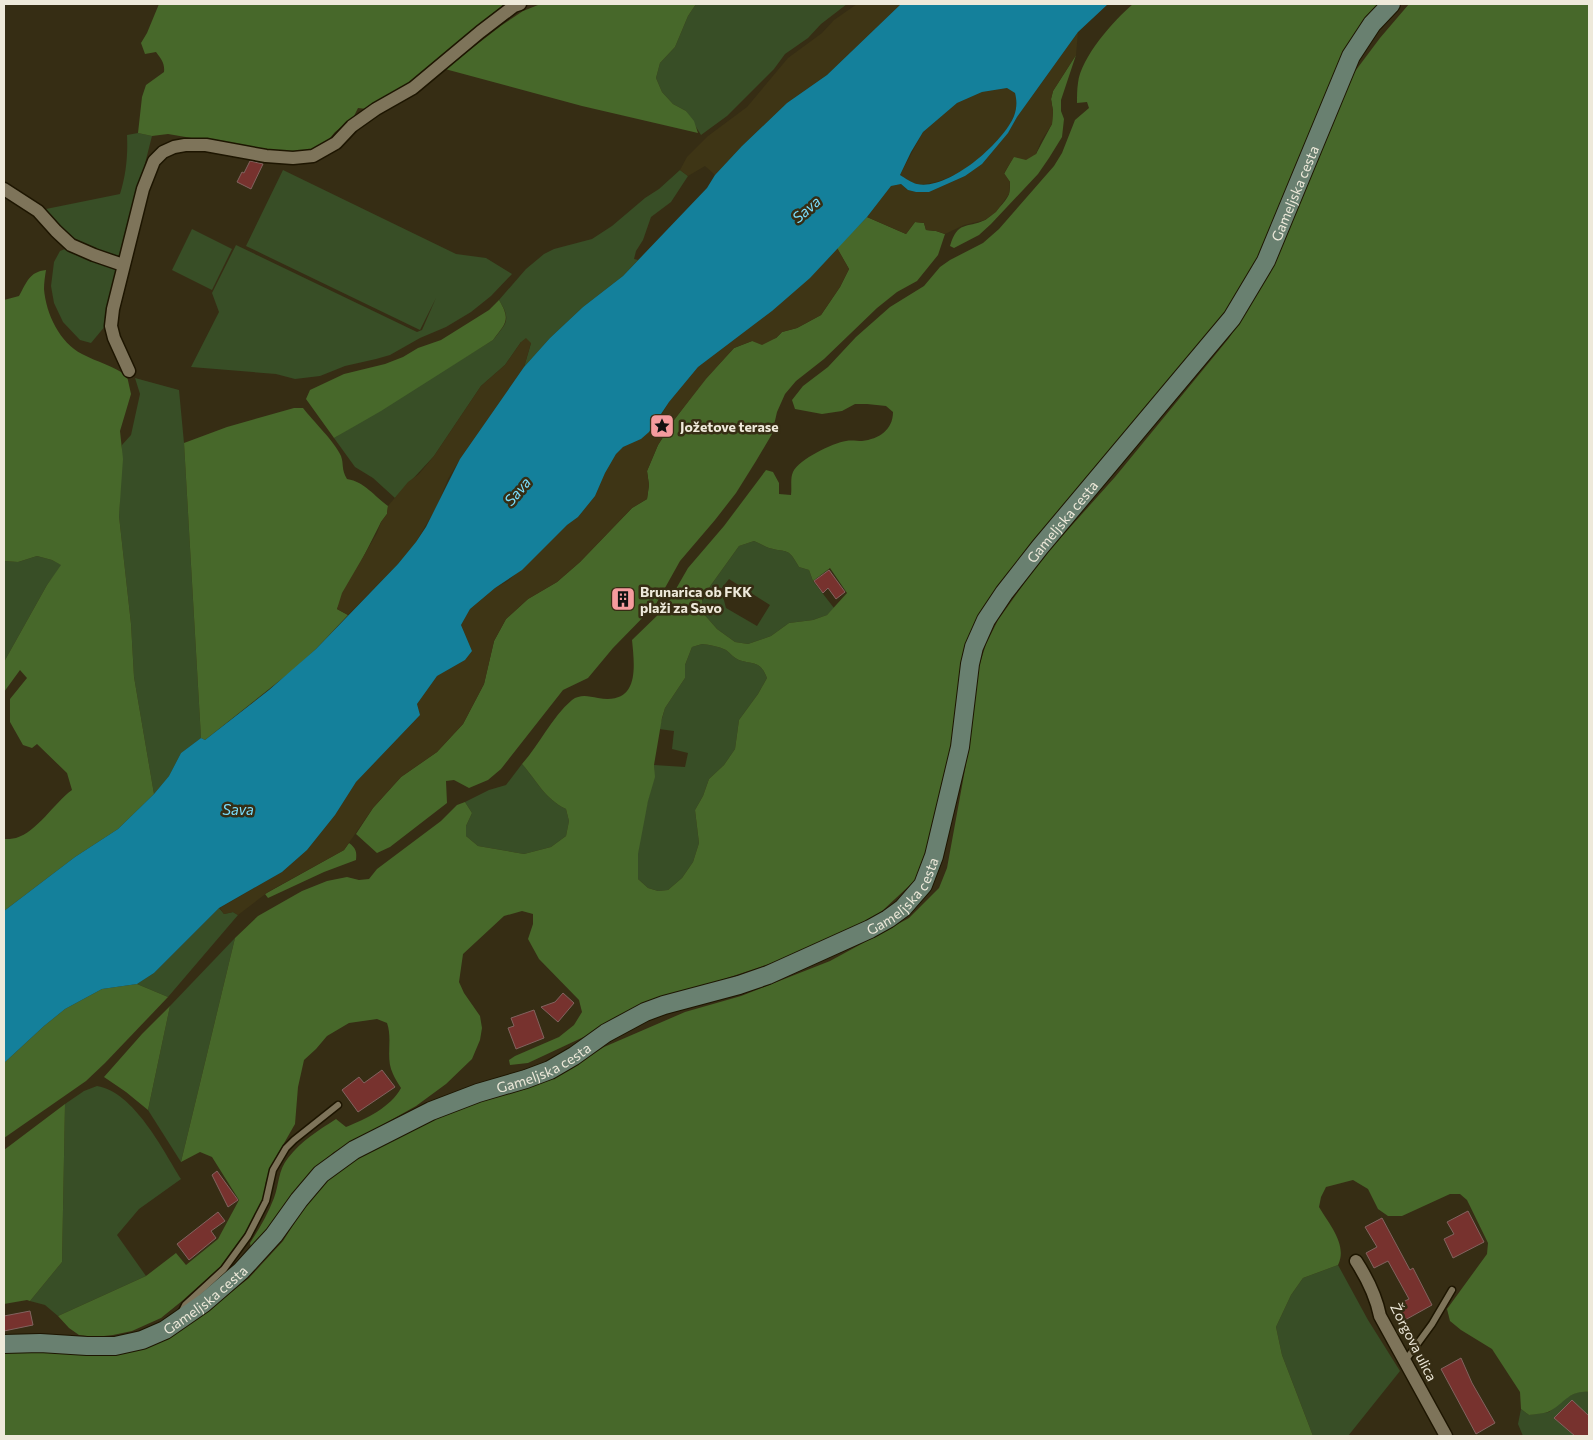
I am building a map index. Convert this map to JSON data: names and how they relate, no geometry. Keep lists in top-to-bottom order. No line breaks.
{"streets":{"street":["Gameljska cesta","Žorgova ulica"]},"water":["Sava"],"places":{"place":["Jožetove terase"],"building":["Brunarica ob FKK plaži za Savo"]}}
